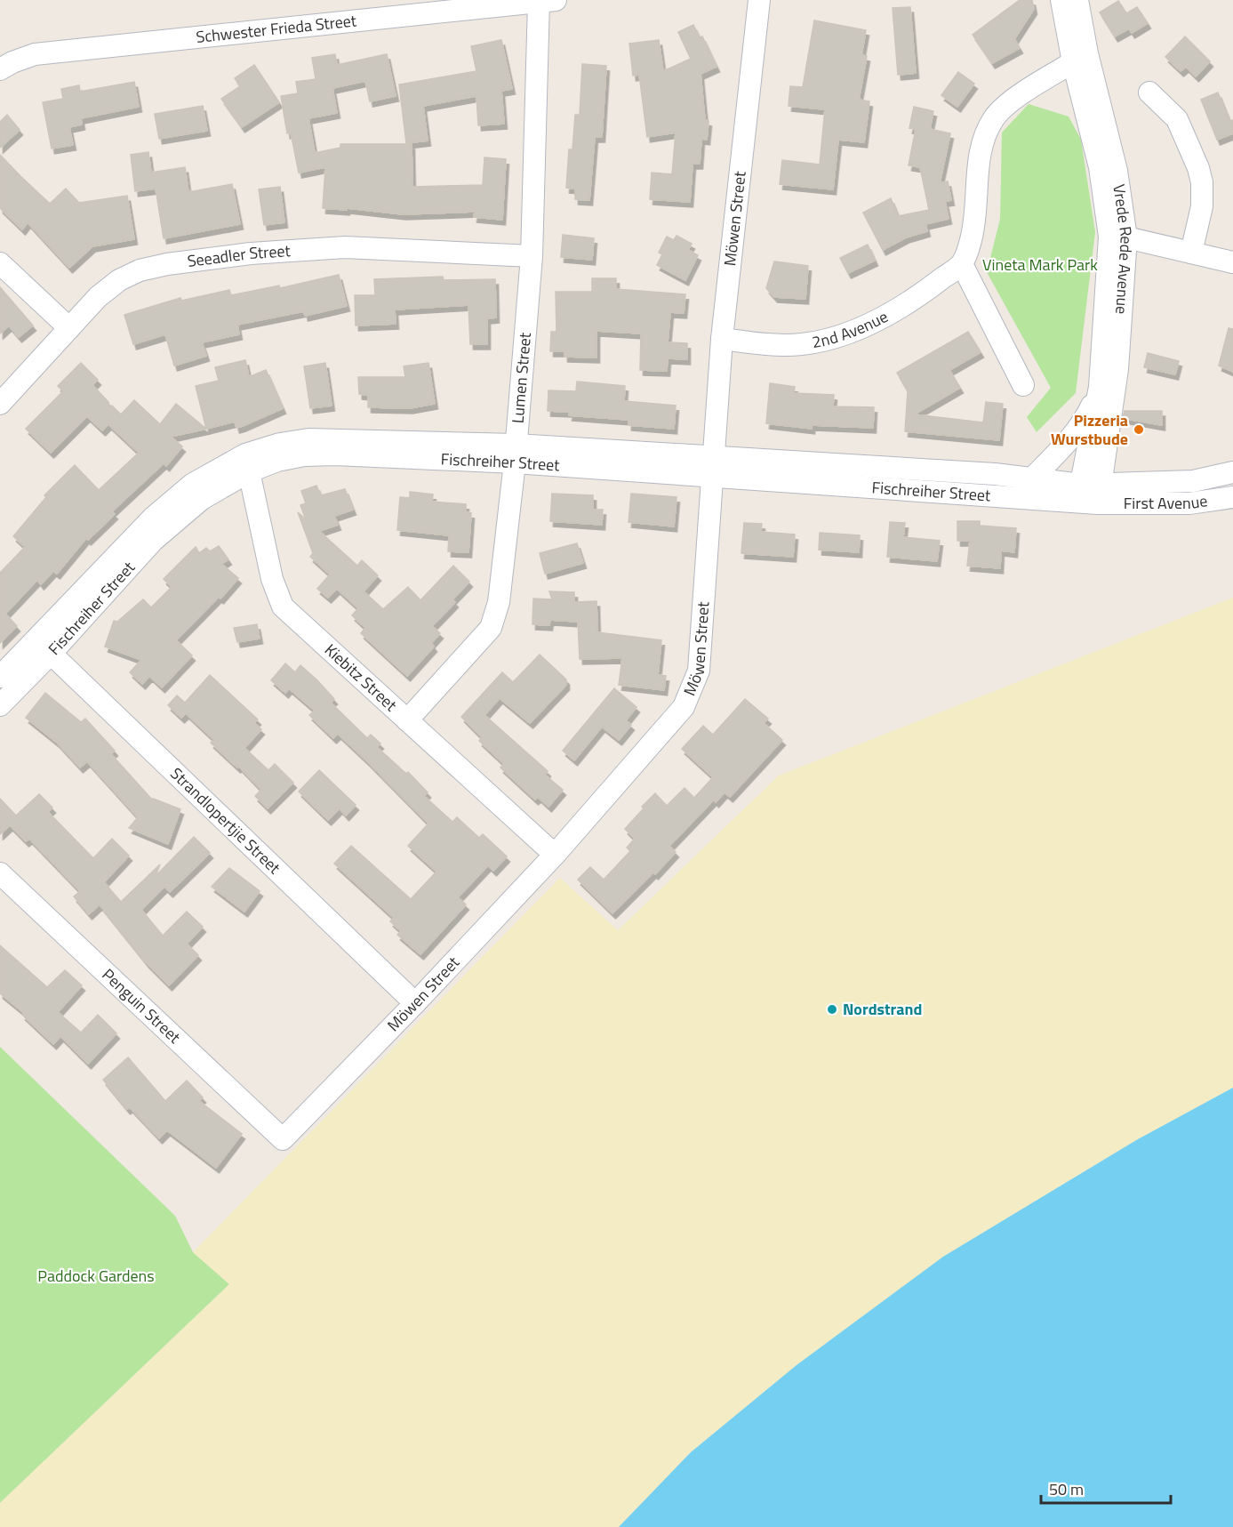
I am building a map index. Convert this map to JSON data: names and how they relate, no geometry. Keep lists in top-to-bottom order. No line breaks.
{"streets":{"street":["Schwester Frieda Street","Möwen Street","Vrede Rede Avenue","Seeadler Street","2nd Avenue","Lumen Street","Fischreiher Street","First Avenue","Kiebitz Street","Strandlopertjie Street","Penguin Street"]},"crossings":[["Schwester Frieda Street","Lumen Street"],["Möwen Street","2nd Avenue"],["Möwen Street","Fischreiher Street"],["Möwen Street","Kiebitz Street"],["Möwen Street","Strandlopertjie Street"],["Möwen Street","Penguin Street"],["Vrede Rede Avenue","Fischreiher Street"],["Vrede Rede Avenue","First Avenue"],["Seeadler Street","Lumen Street"],["Lumen Street","Fischreiher Street"],["Lumen Street","Kiebitz Street"],["Fischreiher Street","First Avenue"],["Fischreiher Street","Kiebitz Street"],["Fischreiher Street","Strandlopertjie Street"]],"parks":["Vineta Mark Park","Paddock Gardens"],"places":["Pizzeria Wurstbude","Nordstrand"],"scale_bar":"50 m"}
